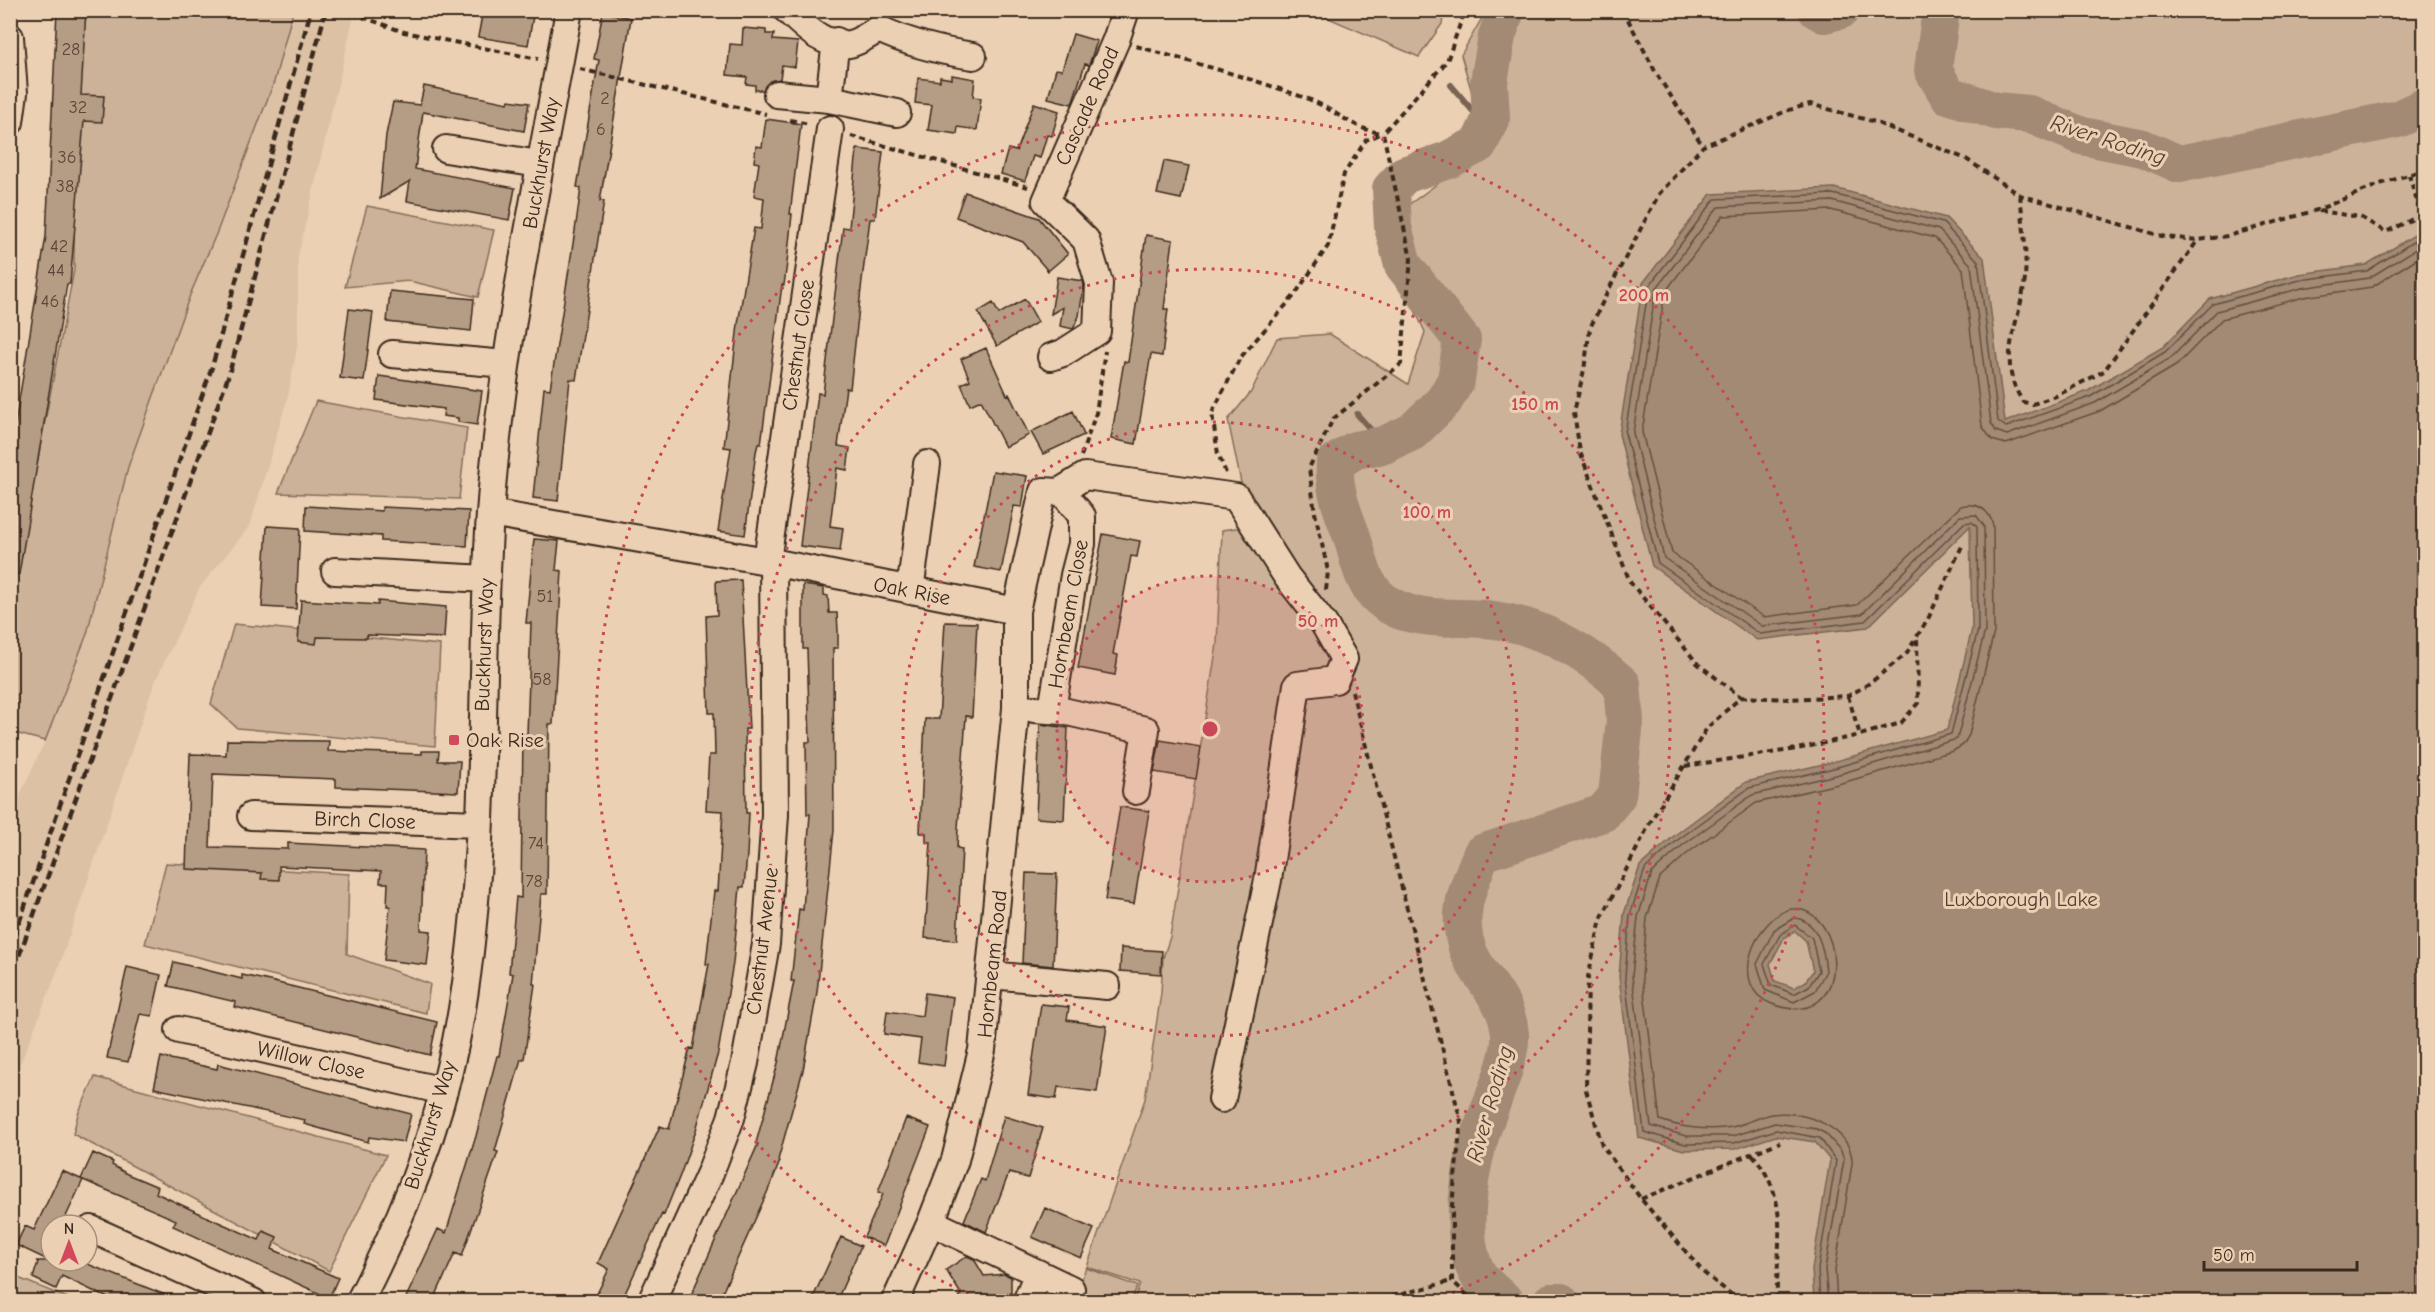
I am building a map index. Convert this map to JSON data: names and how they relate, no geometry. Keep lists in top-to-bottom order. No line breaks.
{"streets":{"street":["Cascade Road","Buckhurst Way","Chestnut Close","Oak Rise","Hornbeam Close","Birch Close","Chestnut Avenue","Hornbeam Road","Willow Close"]},"crossings":[["Buckhurst Way","Oak Rise"],["Buckhurst Way","Birch Close"],["Buckhurst Way","Willow Close"],["Chestnut Close","Oak Rise"],["Chestnut Close","Chestnut Avenue"],["Oak Rise","Chestnut Avenue"],["Oak Rise","Hornbeam Road"]],"water":["River Roding"],"parks":["Luxborough Lake"],"places":{"transit":["Oak Rise"]},"house_numbers":["28","2","32","6","36","38","42","44","46","51","58","74","78"],"scale_bar":"50 m","north":"top","rings":["200 m","150 m","100 m","50 m"]}
